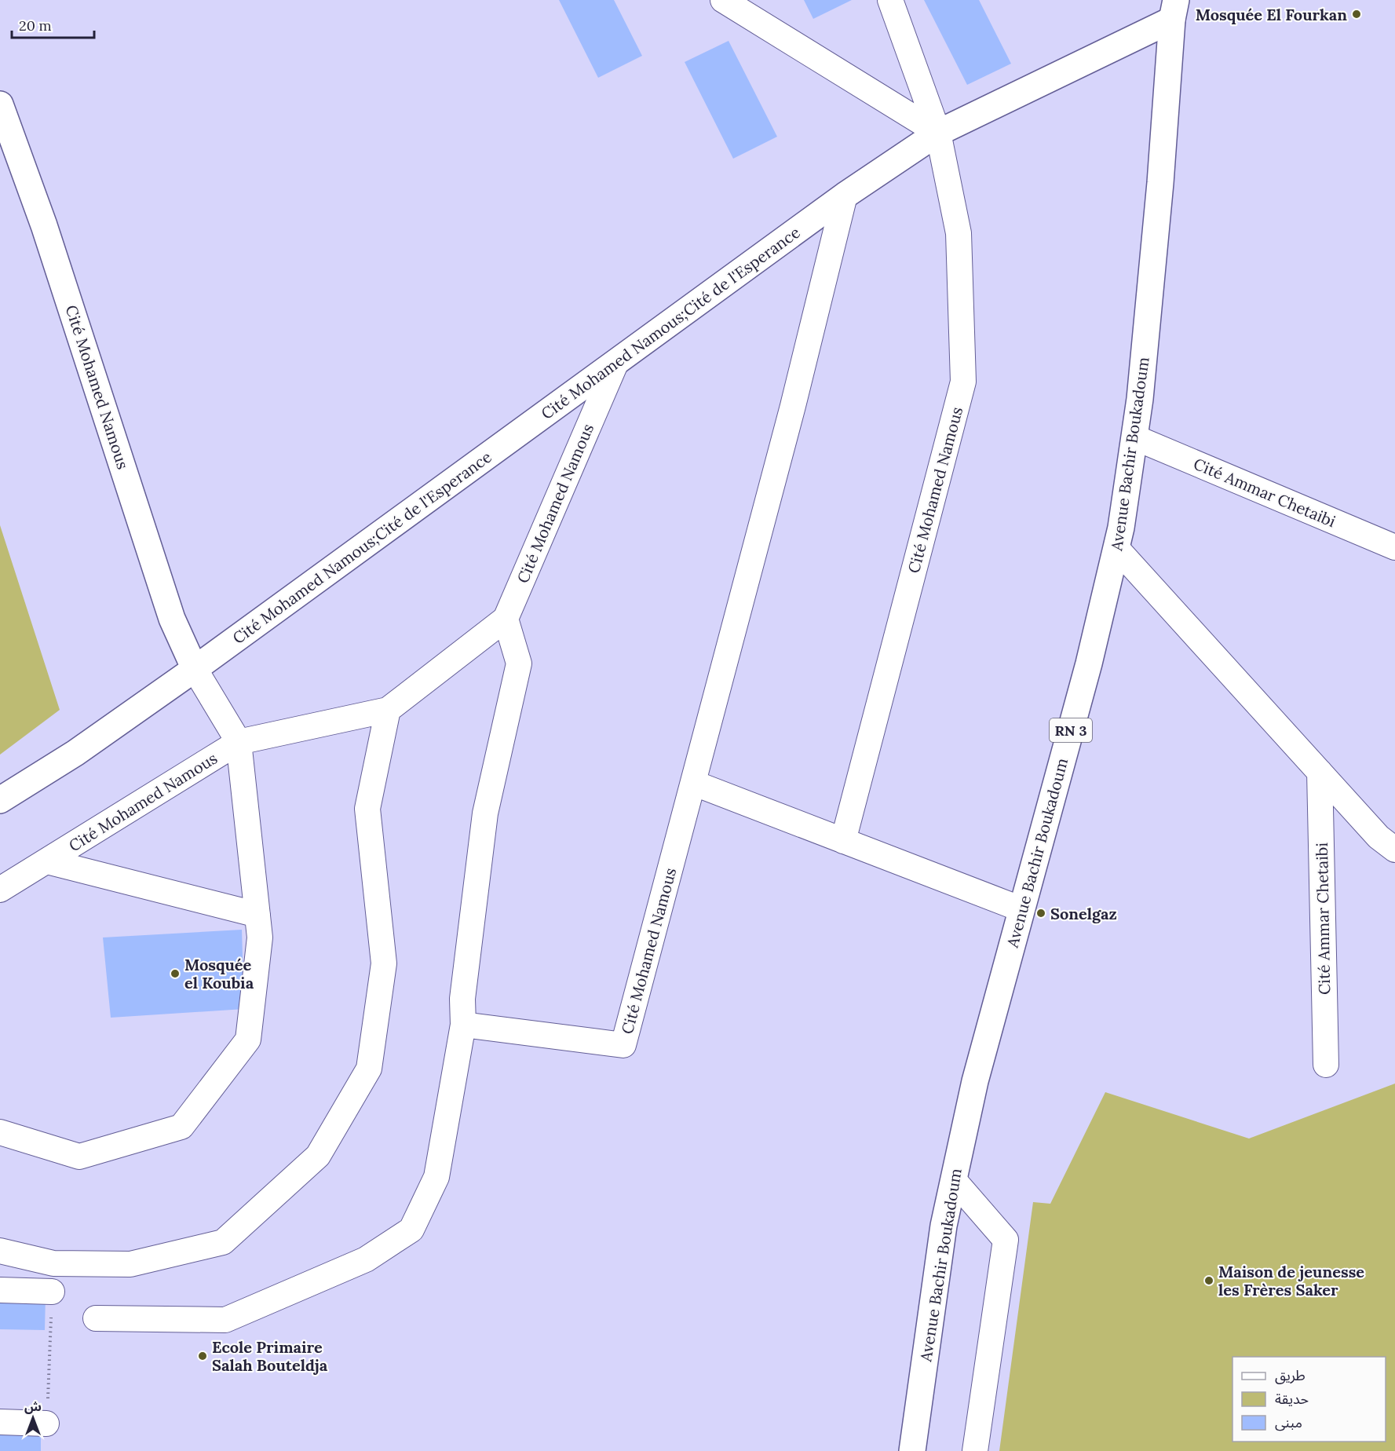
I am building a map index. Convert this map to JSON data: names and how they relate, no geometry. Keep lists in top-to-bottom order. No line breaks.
{"streets":{"main road":["Cité Mohamed Namous;Cité de l'Esperance","Cité Mohamed Namous","Avenue Bachir Boukadoum","RN 3"],"street":["Cité Ammar Chetaibi"]},"crossings":[["Cité Mohamed Namous;Cité de l'Esperance","Cité Mohamed Namous"],["Cité Mohamed Namous;Cité de l'Esperance","Avenue Bachir Boukadoum"],["Avenue Bachir Boukadoum","Cité Ammar Chetaibi"]],"places":["Mosquée El Fourkan","Sonelgaz","Mosquée el Koubia","Maison de jeunesse les Frères Saker","Ecole Primaire Salah Bouteldja"],"legend":["طريق","حديقة","مبنى"],"scale_bar":"20 m","north":"top"}
